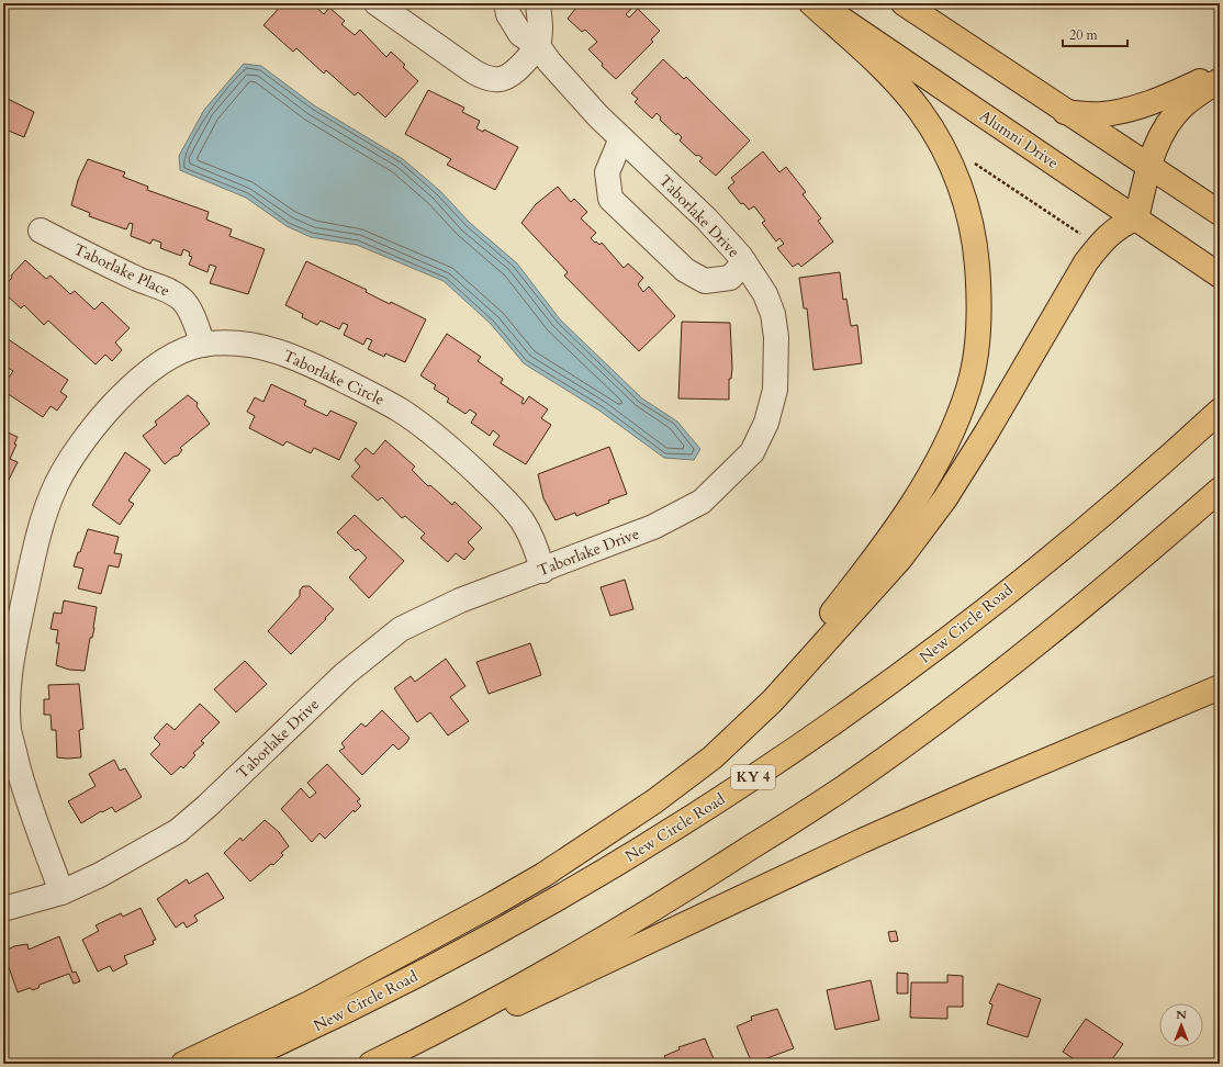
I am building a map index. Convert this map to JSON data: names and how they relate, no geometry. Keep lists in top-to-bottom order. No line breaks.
{"streets":{"main road":["Alumni Drive","New Circle Road","KY 4"],"street":["Taborlake Drive","Taborlake Place","Taborlake Circle"]},"crossings":[["Taborlake Drive","Taborlake Circle"],["Taborlake Place","Taborlake Circle"]],"scale_bar":"20 m","north":"top"}
